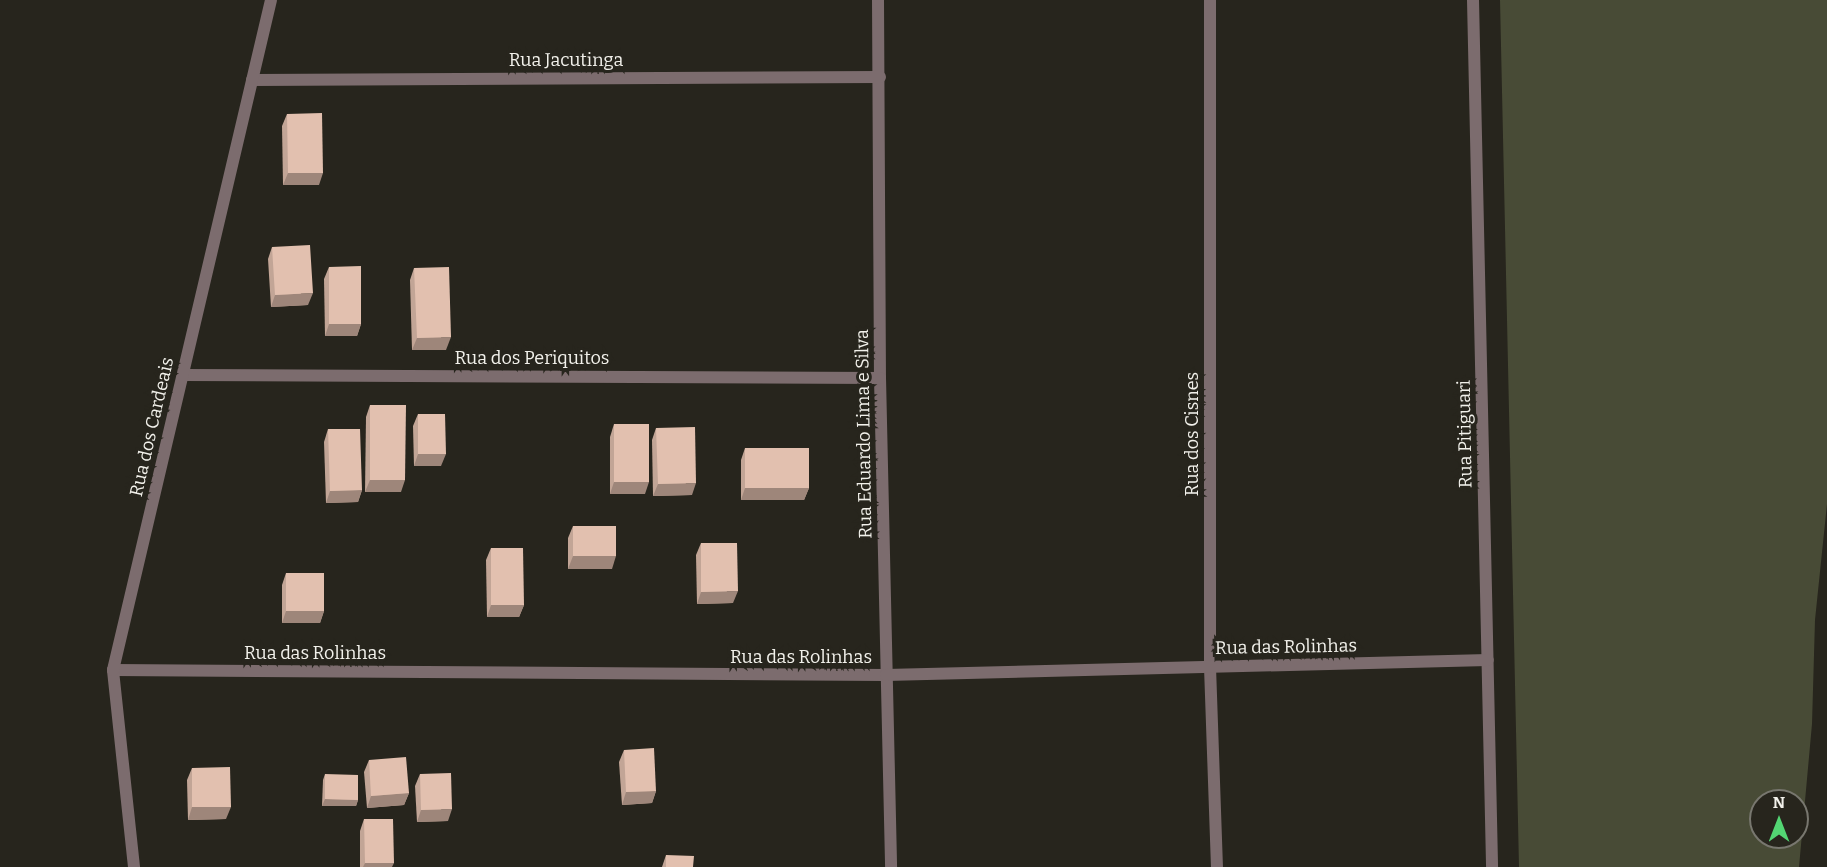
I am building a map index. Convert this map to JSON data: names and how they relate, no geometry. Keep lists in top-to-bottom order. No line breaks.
{"streets":{"street":["Rua Jacutinga","Rua dos Periquitos","Rua dos Cardeais","Rua Eduardo Lima e Silva","Rua dos Cisnes","Rua Pitiguari","Rua das Rolinhas"]},"crossings":[["Rua Jacutinga","Rua dos Cardeais"],["Rua Jacutinga","Rua Eduardo Lima e Silva"],["Rua dos Periquitos","Rua dos Cardeais"],["Rua dos Periquitos","Rua Eduardo Lima e Silva"],["Rua dos Cardeais","Rua das Rolinhas"],["Rua Eduardo Lima e Silva","Rua das Rolinhas"],["Rua dos Cisnes","Rua das Rolinhas"],["Rua Pitiguari","Rua das Rolinhas"]],"north":"top"}
